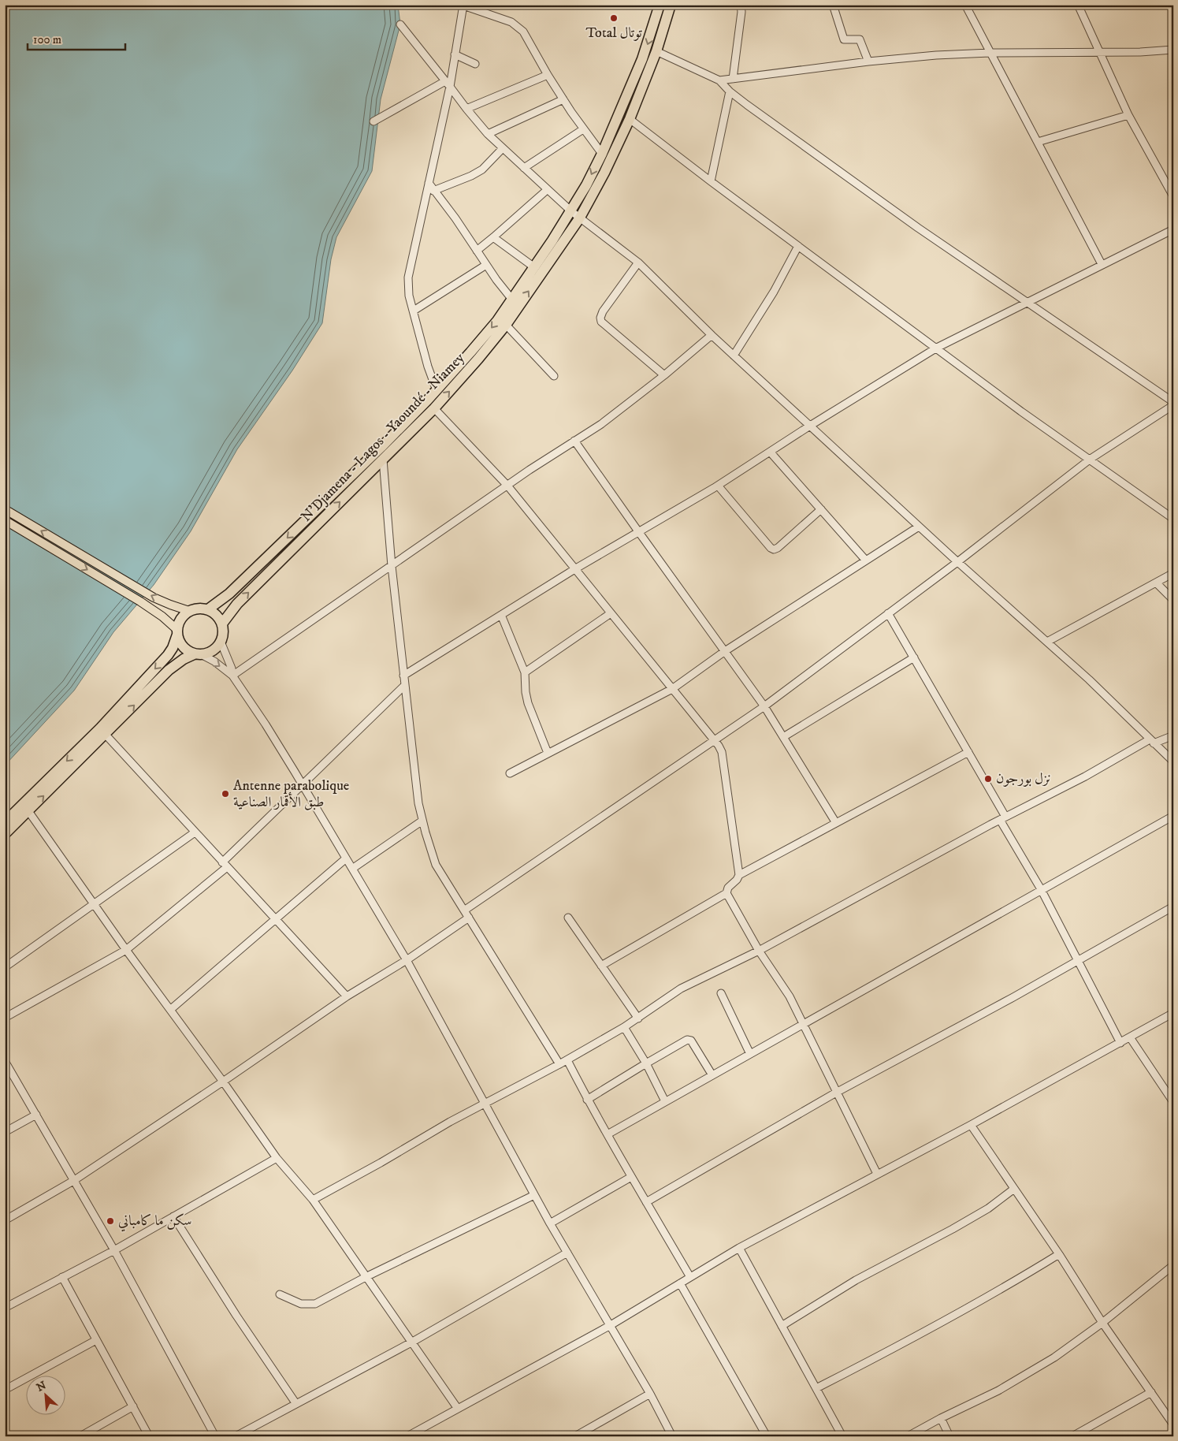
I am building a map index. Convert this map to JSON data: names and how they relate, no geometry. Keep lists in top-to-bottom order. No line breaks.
{"streets":{"highway":["N'Djamena - Lagos - Yaoundé - Niamey"]},"places":["Total توتال","نزل بورجون","Antenne parabolique طبق الأقمار الصناعية","سكن ما كامباني"],"scale_bar":"100 m","north":"top left"}
